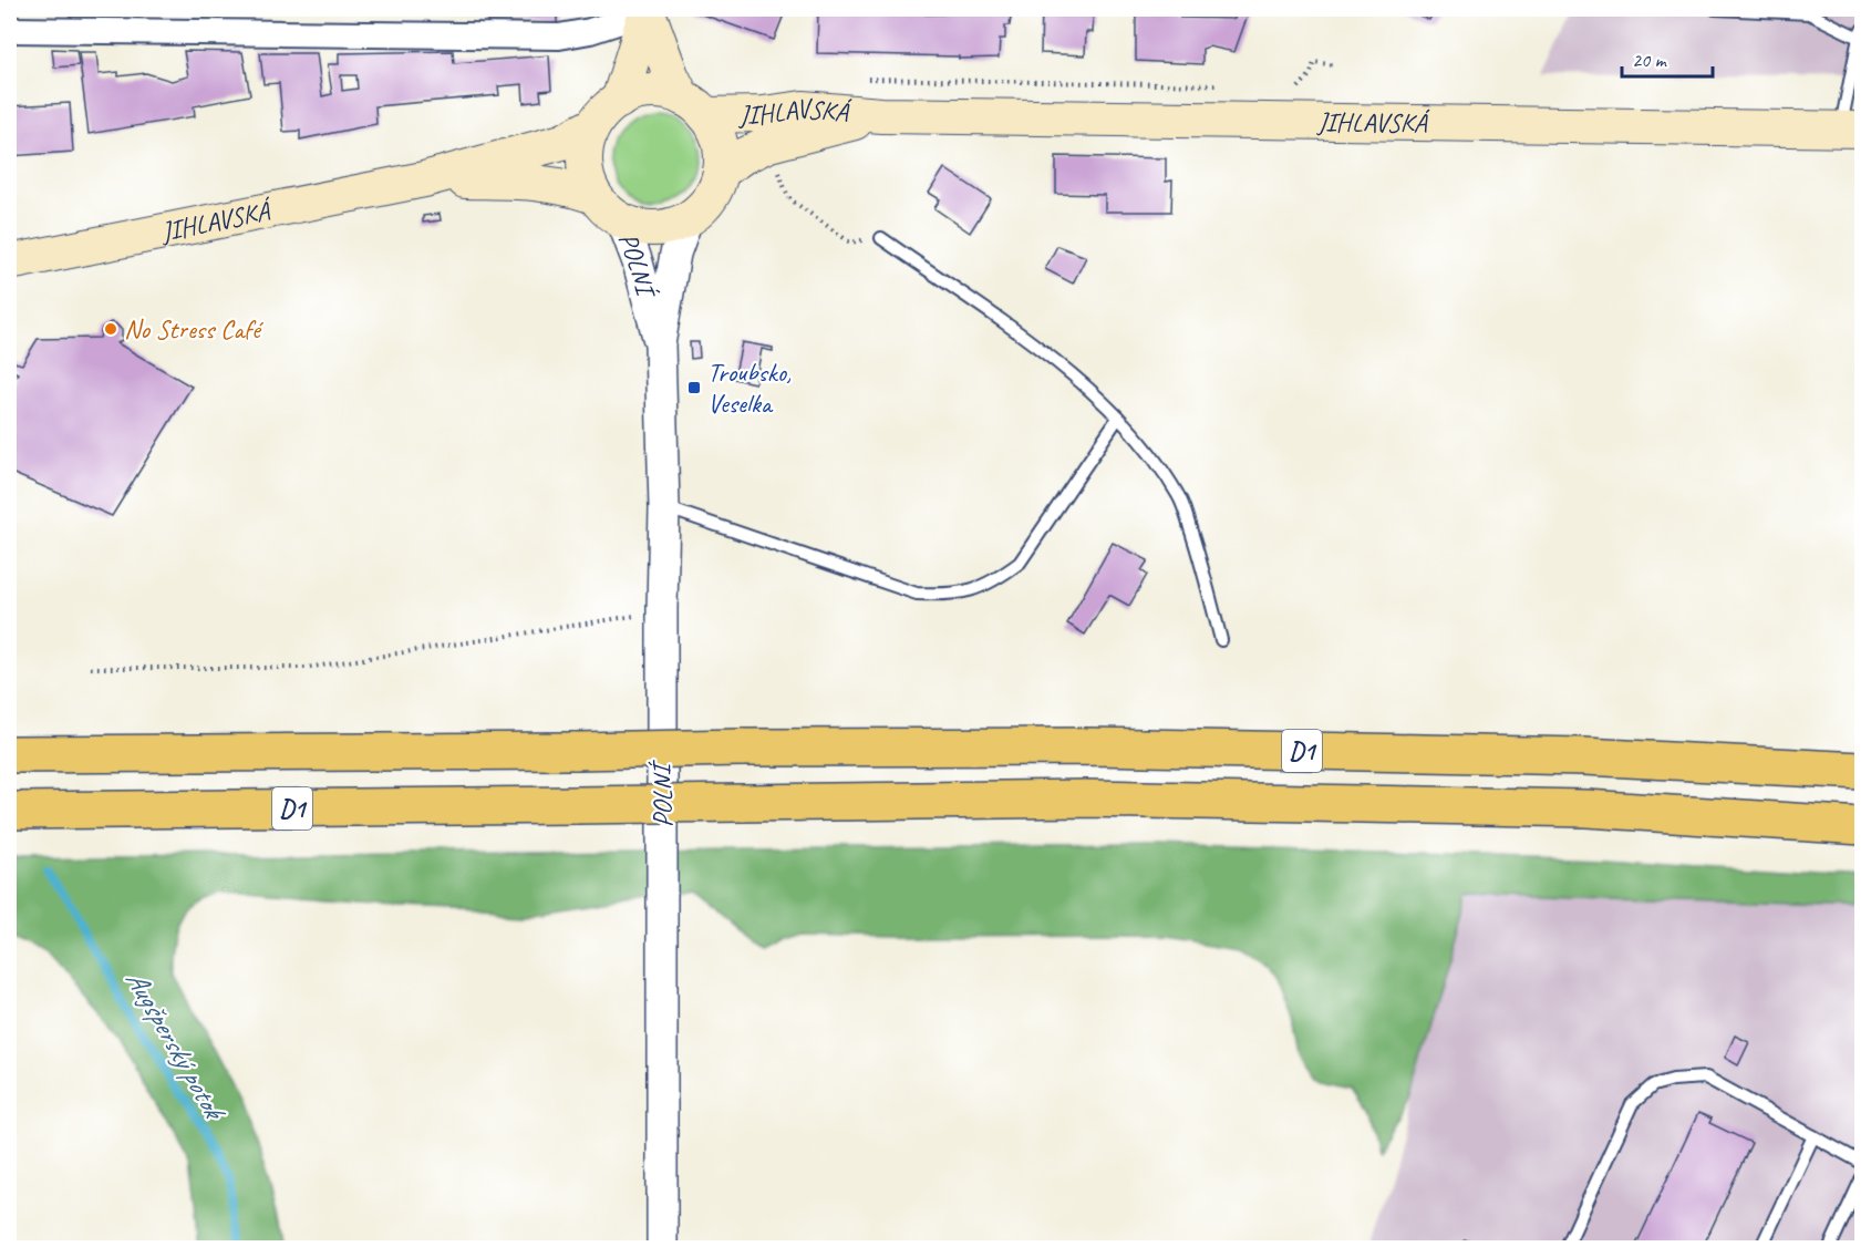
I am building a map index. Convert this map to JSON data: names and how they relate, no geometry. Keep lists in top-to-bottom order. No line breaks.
{"streets":{"highway":["D1"],"main road":["JIHLAVSKÁ"],"street":["POLNÍ"]},"crossings":[["JIHLAVSKÁ","POLNÍ"]],"water":["Augšperský potok"],"places":{"other":["No Stress Café"],"transit":["Troubsko, Veselka"]},"scale_bar":"20 m"}
